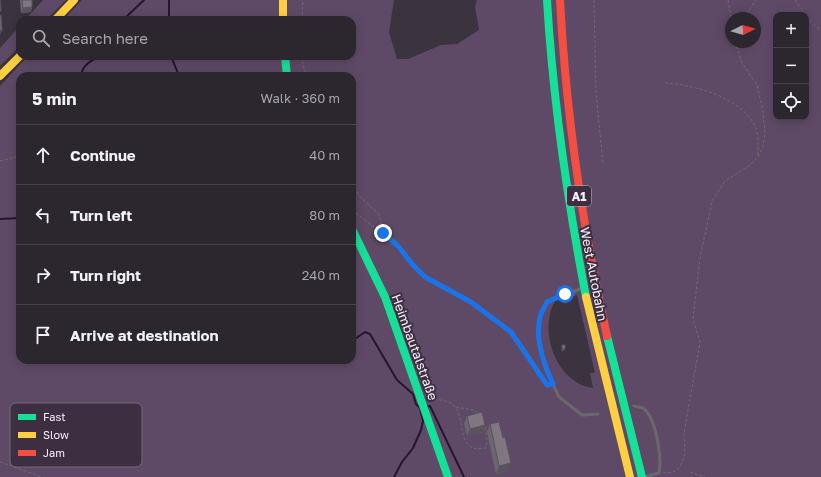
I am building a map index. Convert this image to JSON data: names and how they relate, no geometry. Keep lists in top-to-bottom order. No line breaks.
{"streets":{"main road":["A1","West Autobahn","Heimbautalstraße"]},"legend":["Fast","Slow","Jam"],"north":"right","page":{"map_buttons":["+","−"],"search":"Search here","heading":["5 min","Walk · 360 m"],"list":[["Continue","40 m"],["Turn left","80 m"],["Turn right","240 m"],"Arrive at destination"]}}
